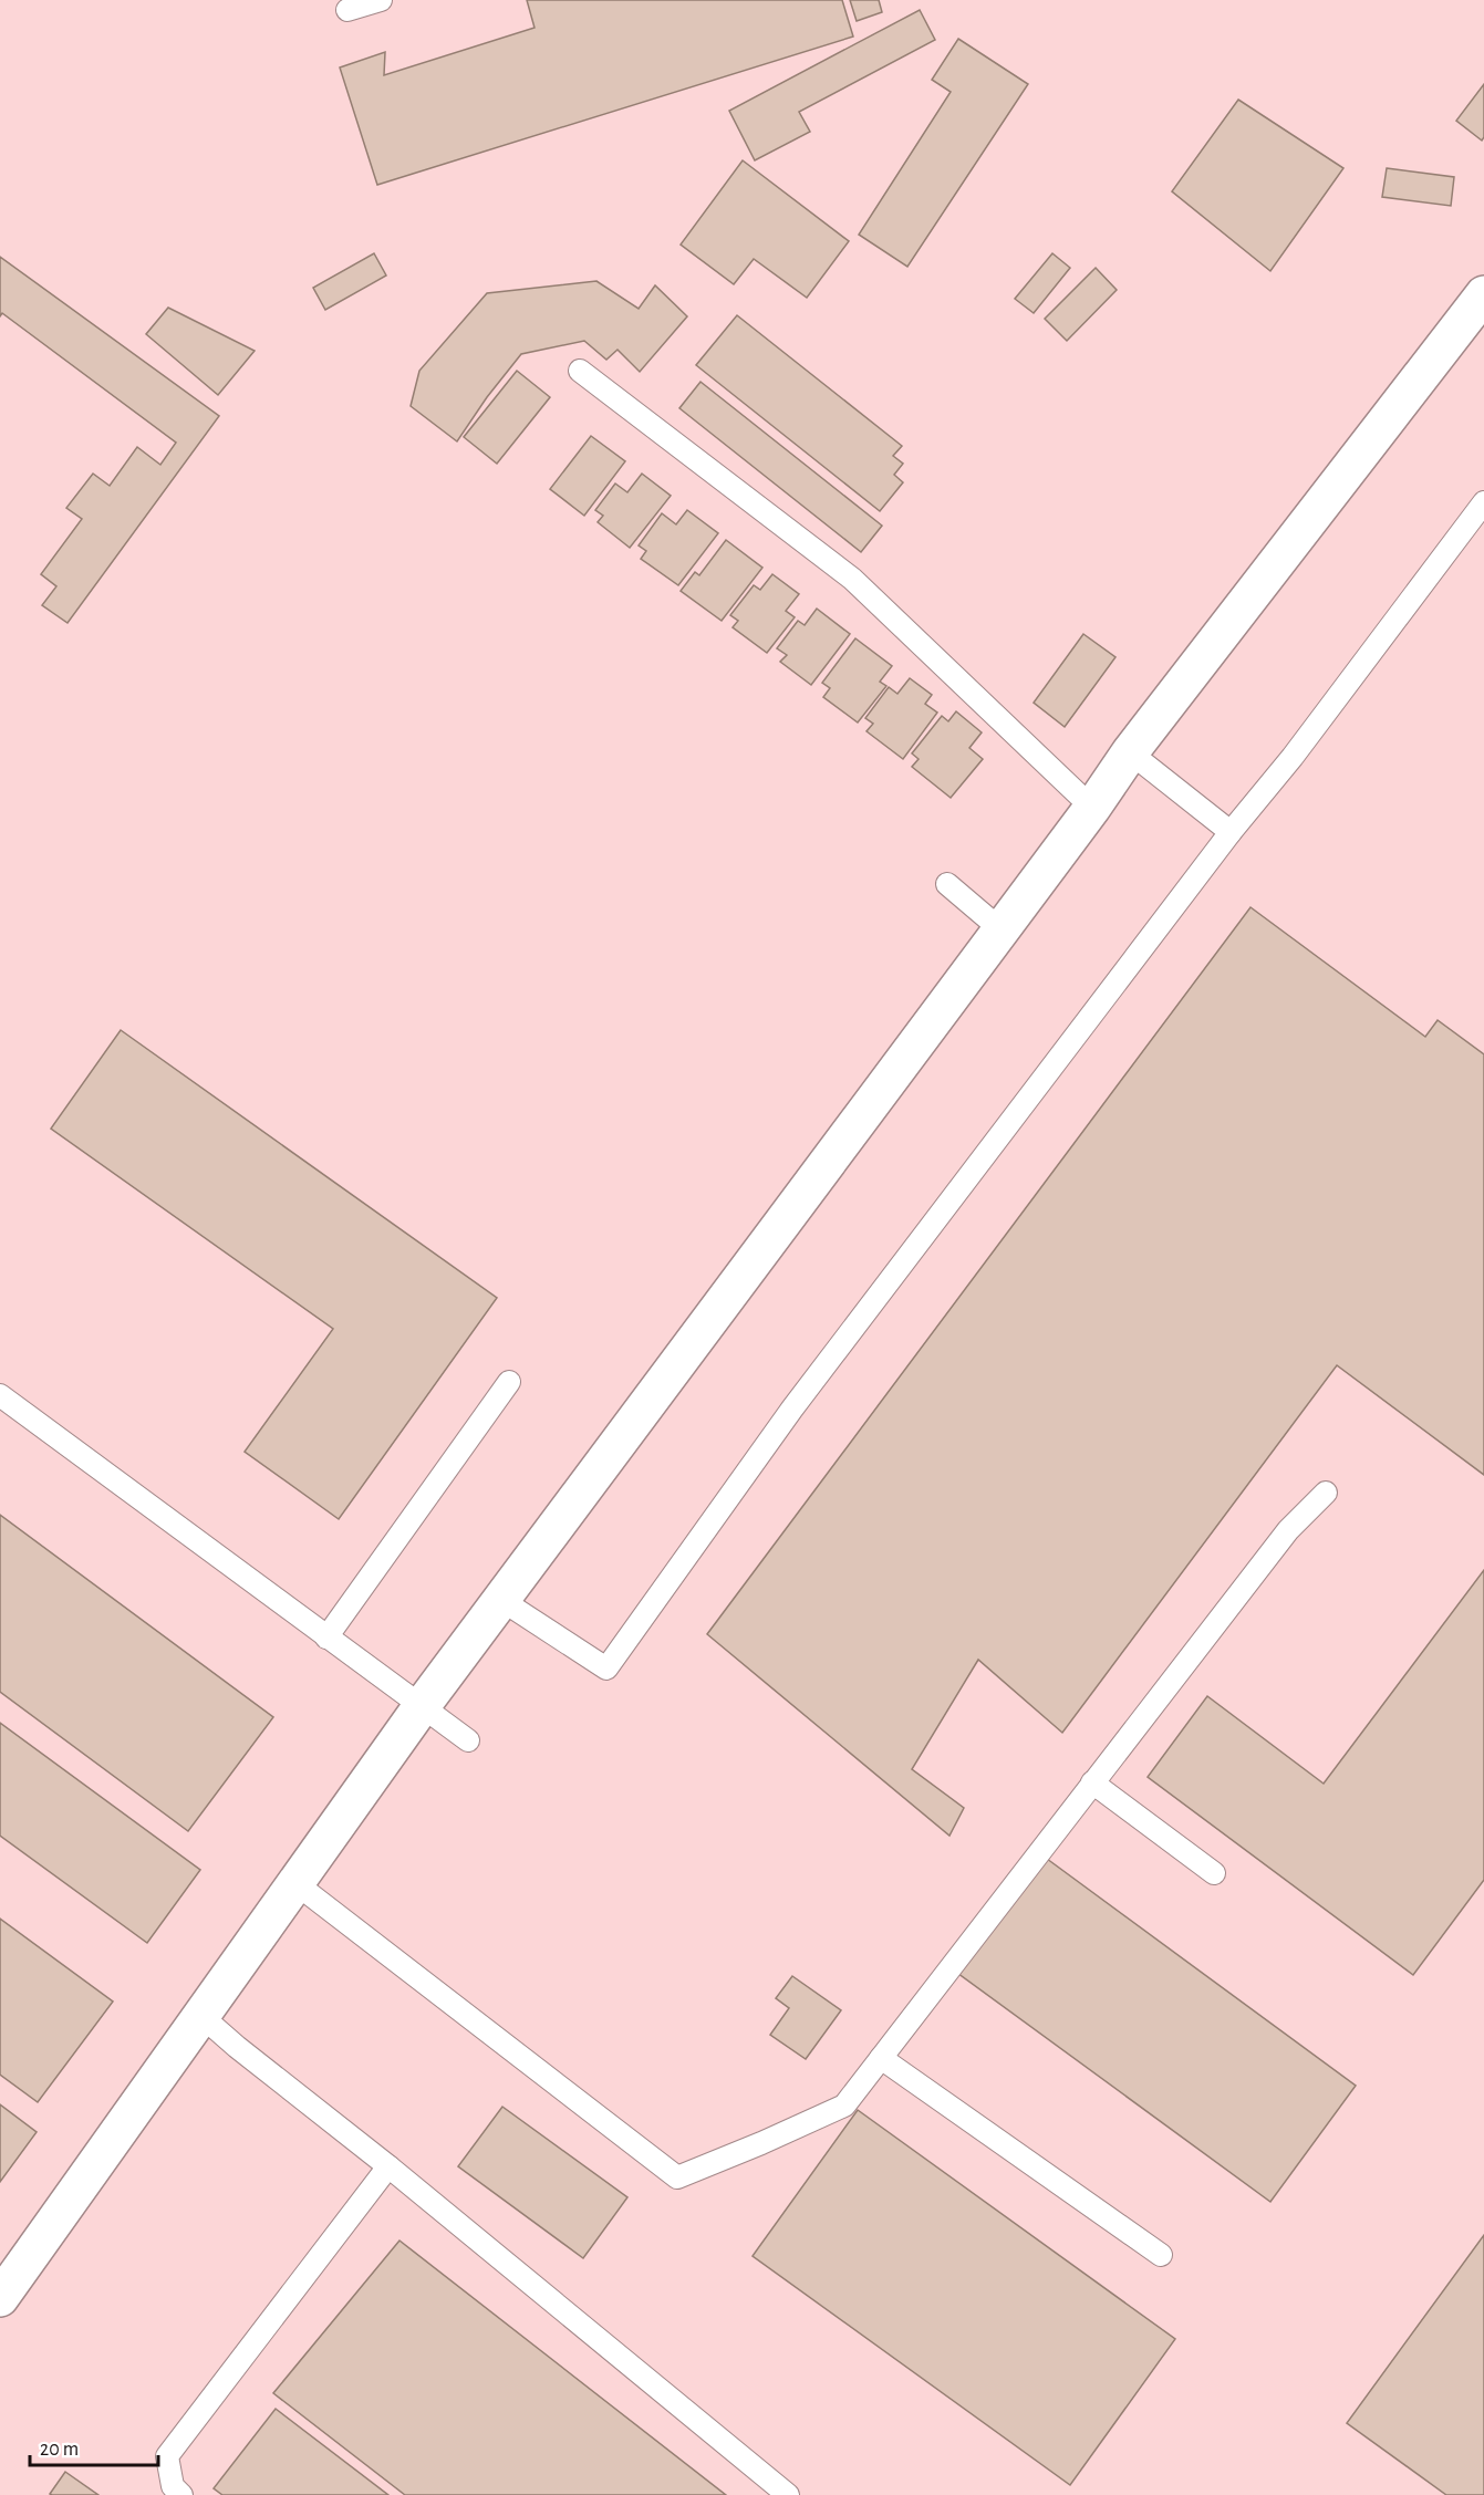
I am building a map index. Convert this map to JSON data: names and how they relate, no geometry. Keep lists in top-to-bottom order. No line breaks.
{"scale_bar":"20 m"}
